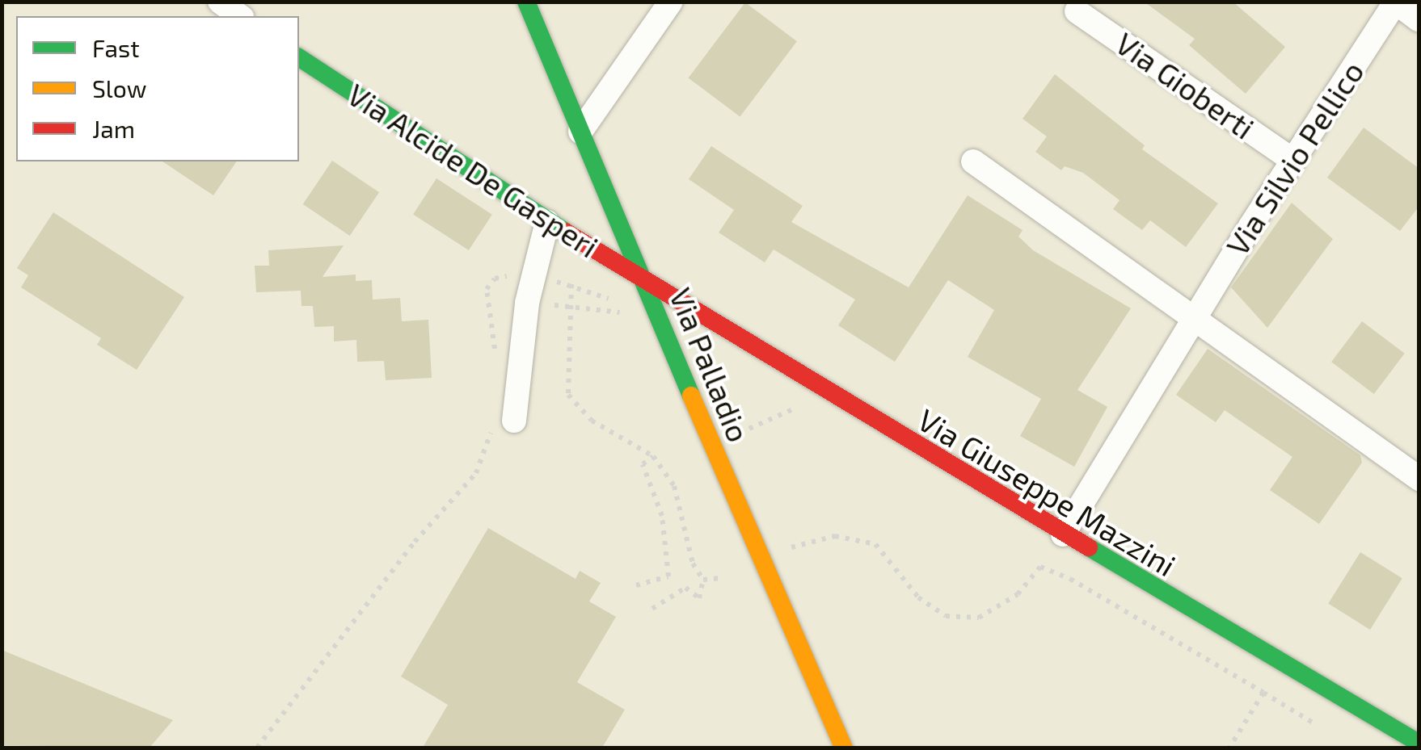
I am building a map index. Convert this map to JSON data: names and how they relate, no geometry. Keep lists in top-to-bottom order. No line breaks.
{"streets":{"street":["Via Gioberti","Via Silvio Pellico","Via Alcide De Gasperi","Via Palladio","Via Giuseppe Mazzini"]},"crossings":[["Via Gioberti","Via Silvio Pellico"],["Via Silvio Pellico","Via Giuseppe Mazzini"],["Via Alcide De Gasperi","Via Palladio"],["Via Alcide De Gasperi","Via Giuseppe Mazzini"],["Via Palladio","Via Giuseppe Mazzini"]],"legend":["Fast","Slow","Jam"]}
